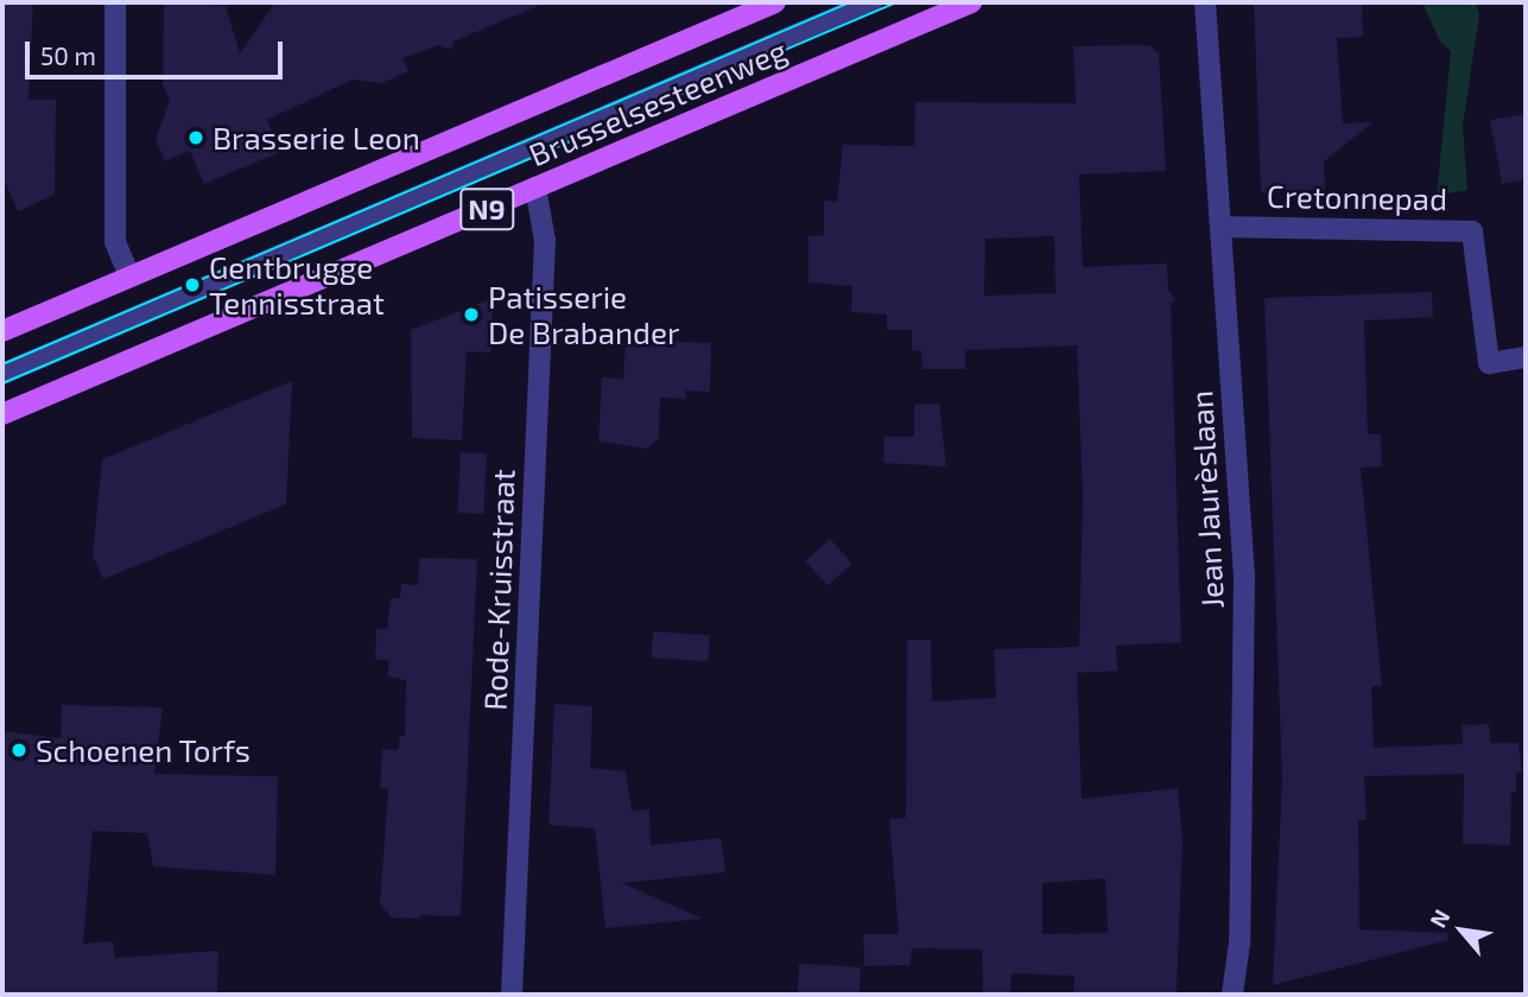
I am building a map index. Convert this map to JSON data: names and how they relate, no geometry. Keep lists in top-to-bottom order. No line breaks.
{"streets":{"main road":["Brusselsesteenweg","N9"],"street":["Cretonnepad","Jean Jaurèslaan","Rode-Kruisstraat"]},"crossings":[["Brusselsesteenweg","Rode-Kruisstraat"],["Cretonnepad","Jean Jaurèslaan"]],"places":["Brasserie Leon","Gentbrugge Tennisstraat","Patisserie De Brabander","Schoenen Torfs"],"scale_bar":"50 m","north":"top left"}
